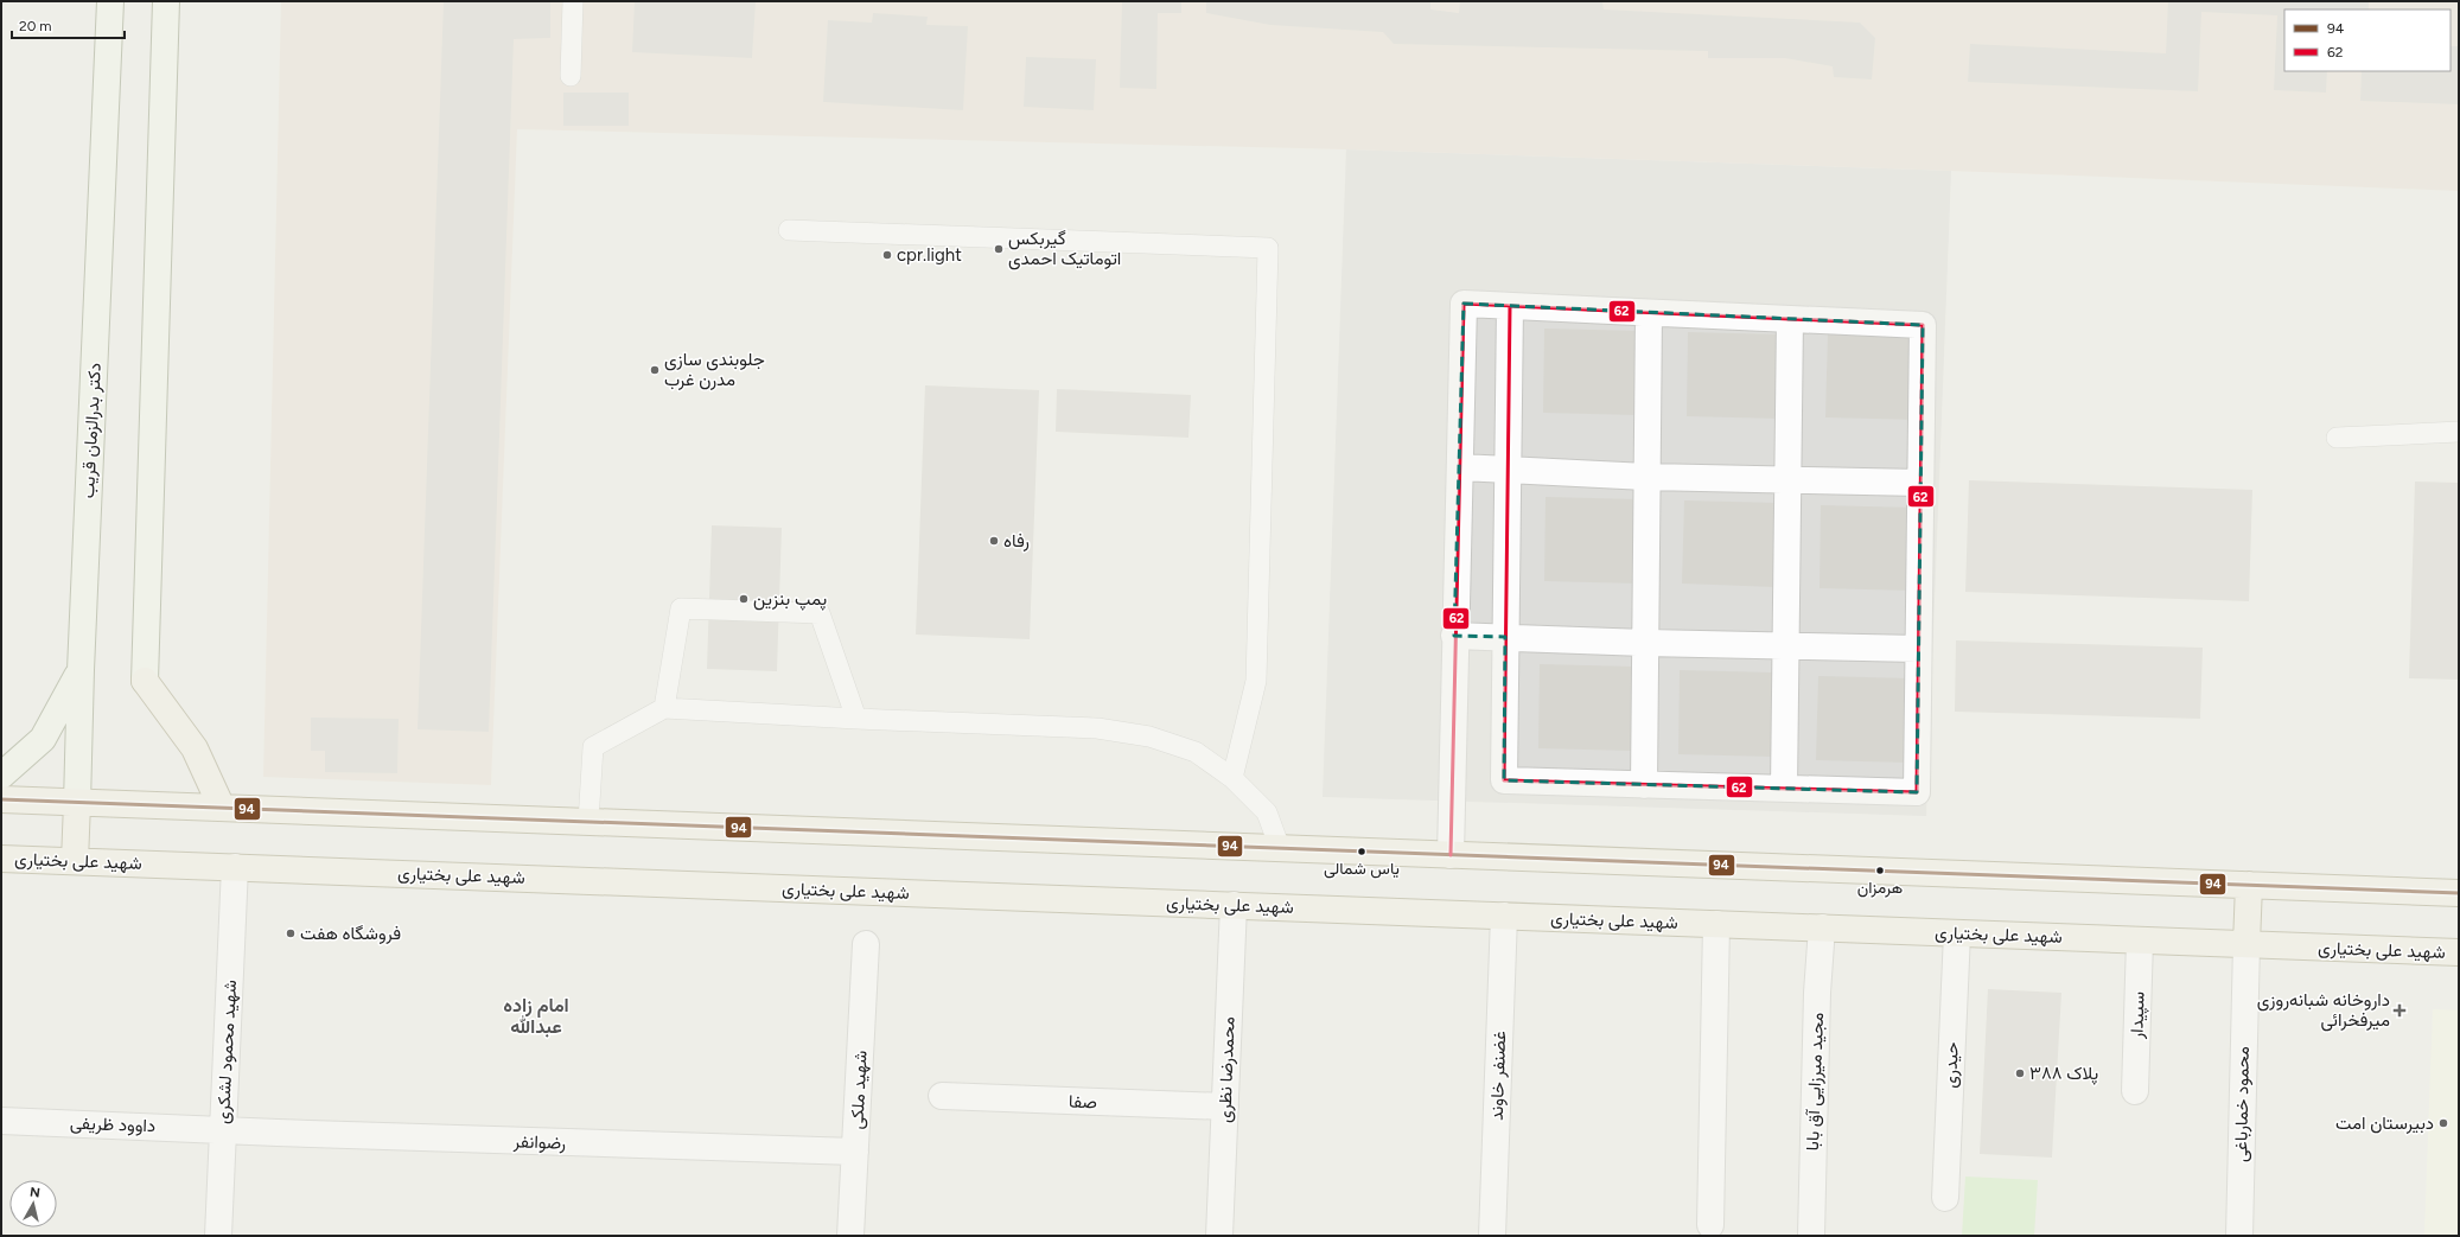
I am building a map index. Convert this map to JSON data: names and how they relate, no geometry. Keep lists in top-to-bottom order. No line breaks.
{"streets":{"main road":["دکتر بدرالزمان قریب","شهید علی بختیاری"],"street":["سپیدار","شهید محمود لشکری","حیدری","محمدرضا نظری","غضنفر خاوند","مجید میرزایی آق بابا","شهید ملکی","صفا","محمود خمارباغی","داوود ظریفی","رضوانفر"]},"crossings":[["دکتر بدرالزمان قریب","شهید علی بختیاری"],["شهید علی بختیاری","سپیدار"],["شهید علی بختیاری","شهید محمود لشکری"],["شهید علی بختیاری","حیدری"],["شهید علی بختیاری","محمدرضا نظری"],["شهید علی بختیاری","غضنفر خاوند"],["شهید علی بختیاری","مجید میرزایی آق بابا"],["شهید علی بختیاری","محمود خمارباغی"],["شهید محمود لشکری","داوود ظریفی"],["شهید محمود لشکری","رضوانفر"],["محمدرضا نظری","صفا"],["شهید ملکی","رضوانفر"],["داوود ظریفی","رضوانفر"]],"districts":["امام زاده عبدالله"],"places":{"other":["گیربکس اتوماتیک احمدی","cpr.light","جلوبندی سازی مدرن غرب","رفاه","پمپ بنزین","یاس شمالی","هرمزان","فروشگاه هفت","پلاک ۳۸۸","دبیرستان امت"],"health":["داروخانه شبانه‌روزی میرفخرائی"]},"lines":["transit line 62","transit line 94"],"legend":["94","62"],"scale_bar":"20 m","north":"top"}
